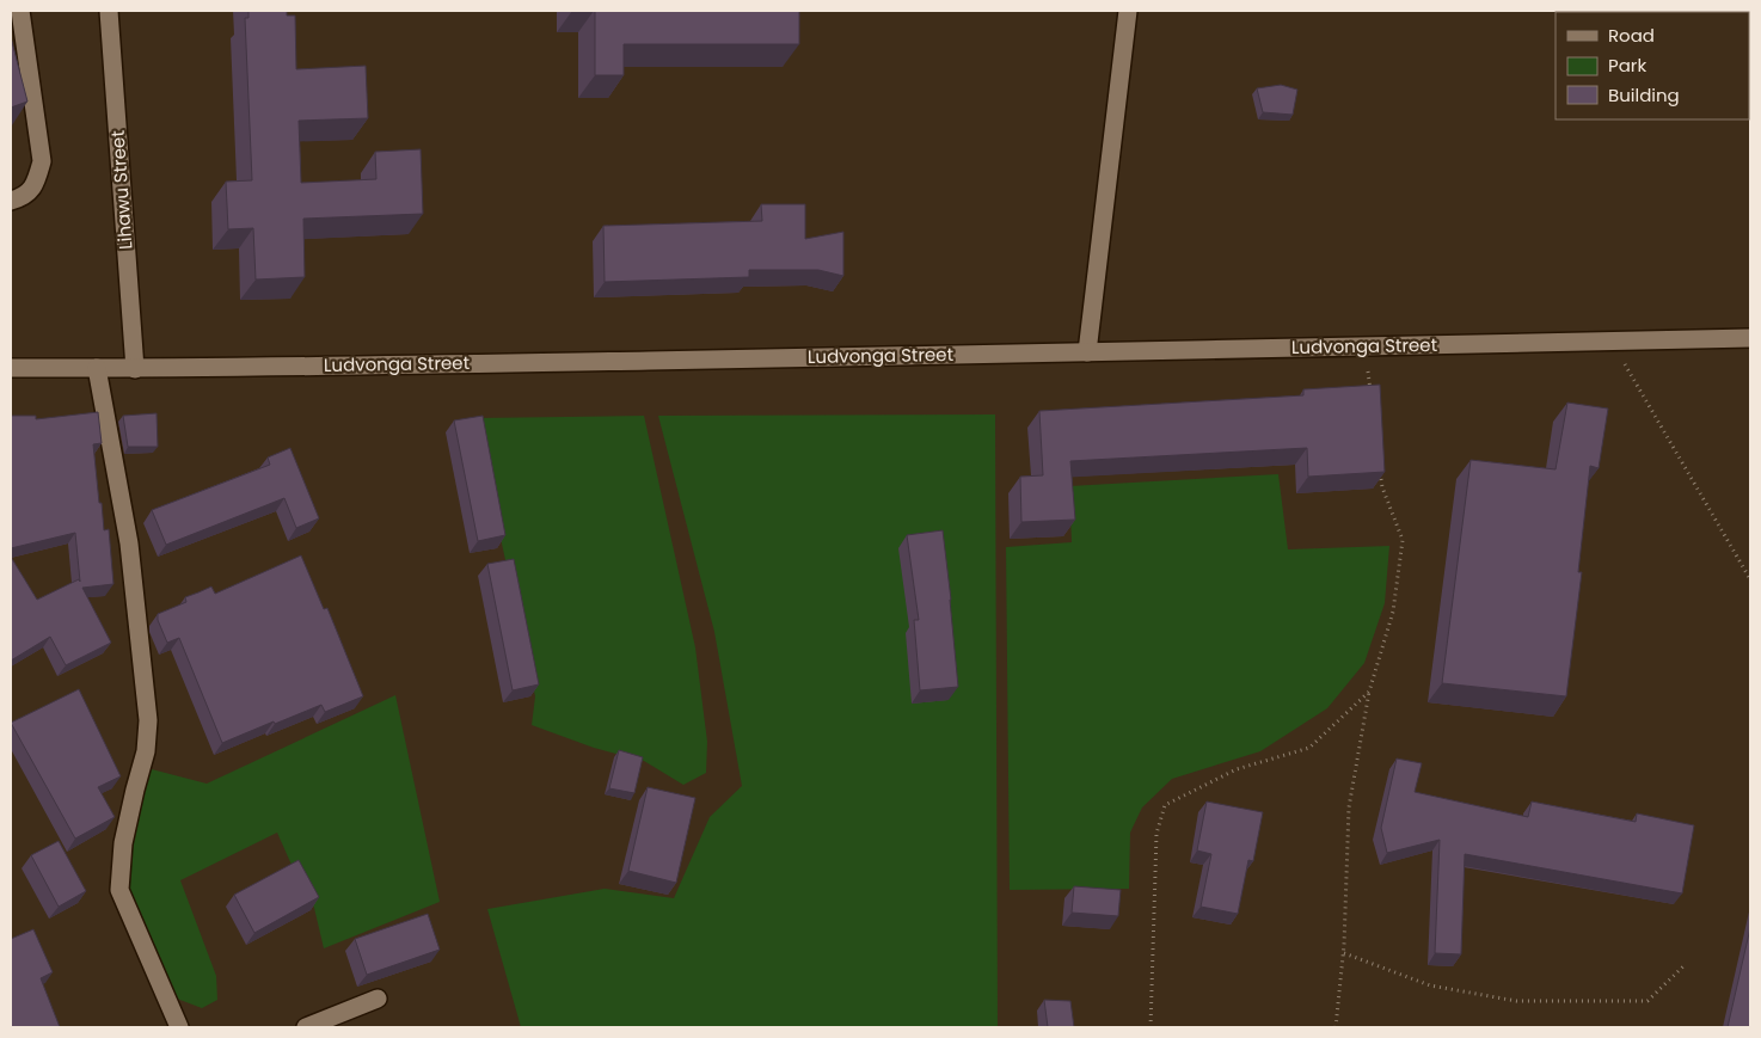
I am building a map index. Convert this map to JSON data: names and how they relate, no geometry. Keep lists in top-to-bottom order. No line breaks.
{"streets":{"street":["Lihawu Street","Ludvonga Street"]},"crossings":[["Lihawu Street","Ludvonga Street"]],"legend":["Road","Park","Building"]}
